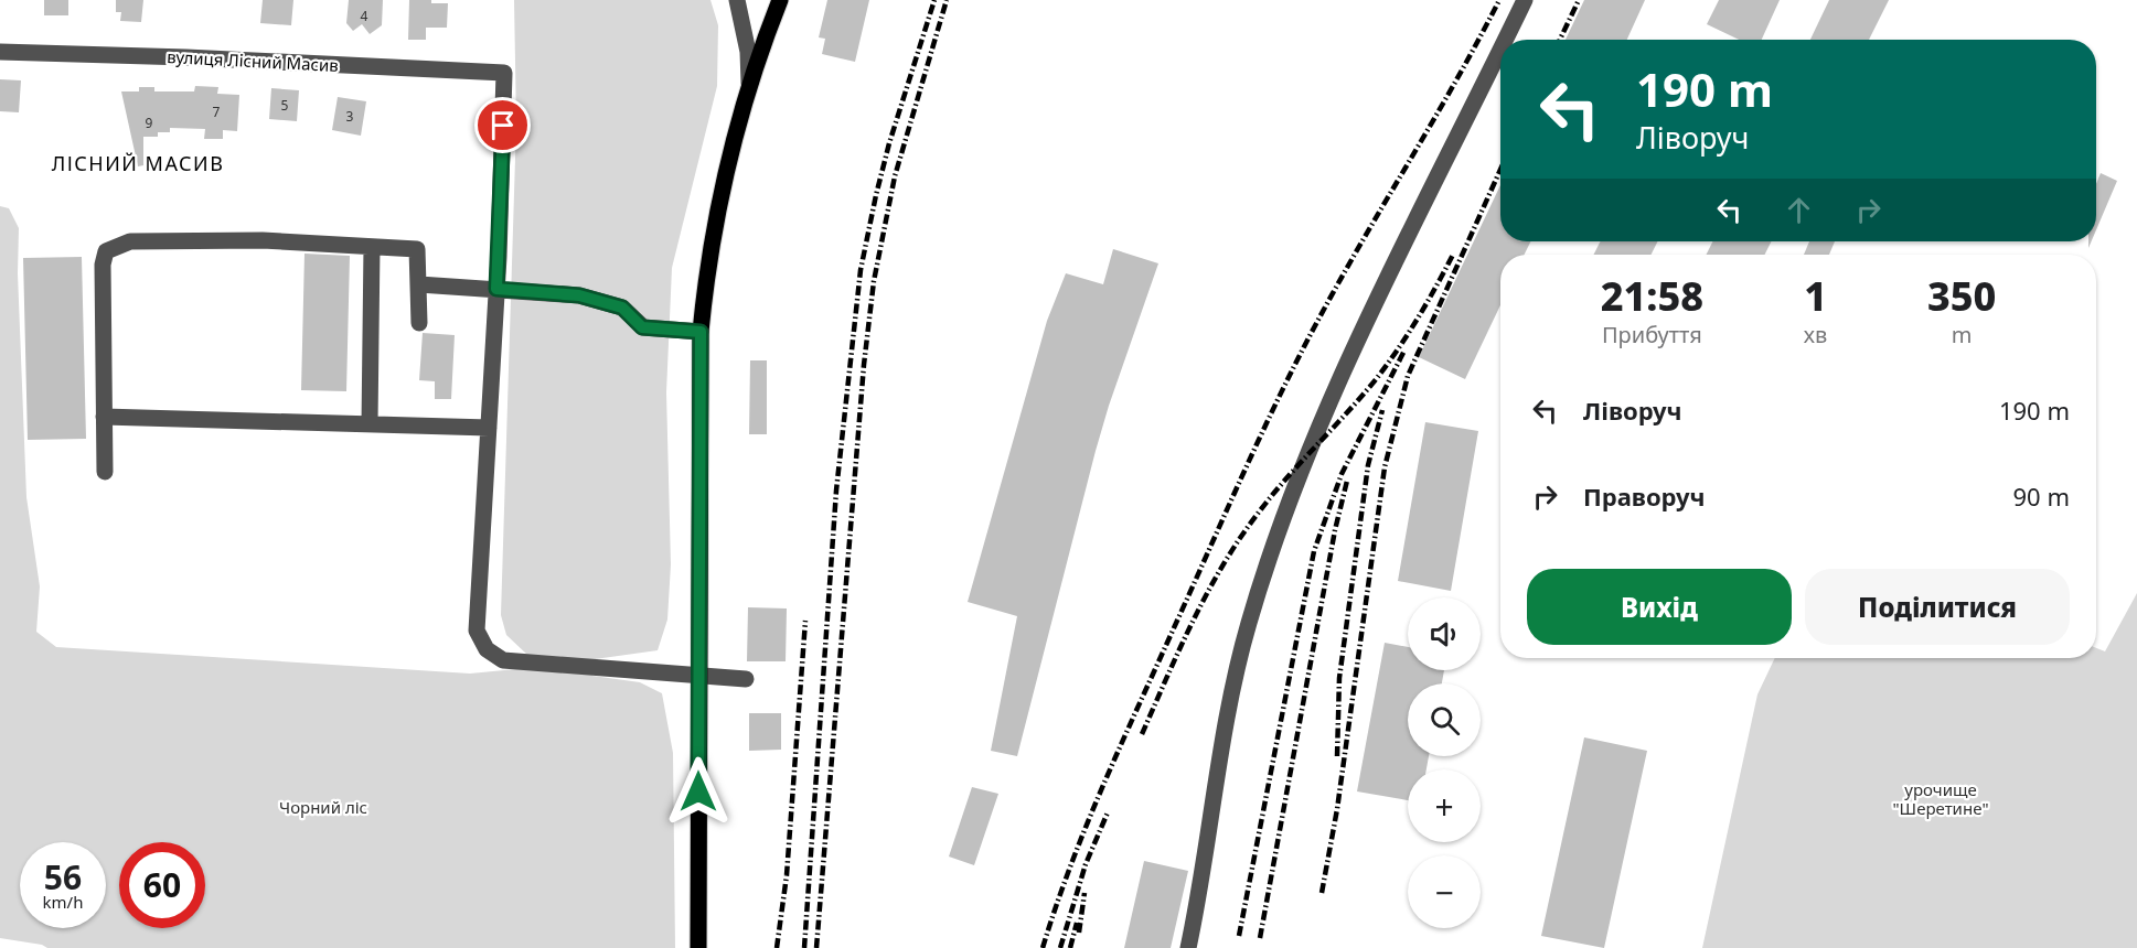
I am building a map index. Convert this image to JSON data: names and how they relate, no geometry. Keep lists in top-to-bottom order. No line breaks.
{"streets":{"street":["вулиця Лісний Масив"]},"districts":["ЛІСНИЙ МАСИВ"],"parks":["урочище \"Шеретине\"","Чорний ліс"],"house_numbers":["4","5","7","3","9"],"page":{"turn":["190 m","Ліворуч"],"eta":["21:58","Прибуття","1","хв","350","m"],"list":[{"name":"Ліворуч","value":"190 m"},{"name":"Праворуч","value":"90 m"}],"buttons":["Вихід","Поділитися"],"map_buttons":["+","−"],"speed":"56 km/h","limit":"60"}}
